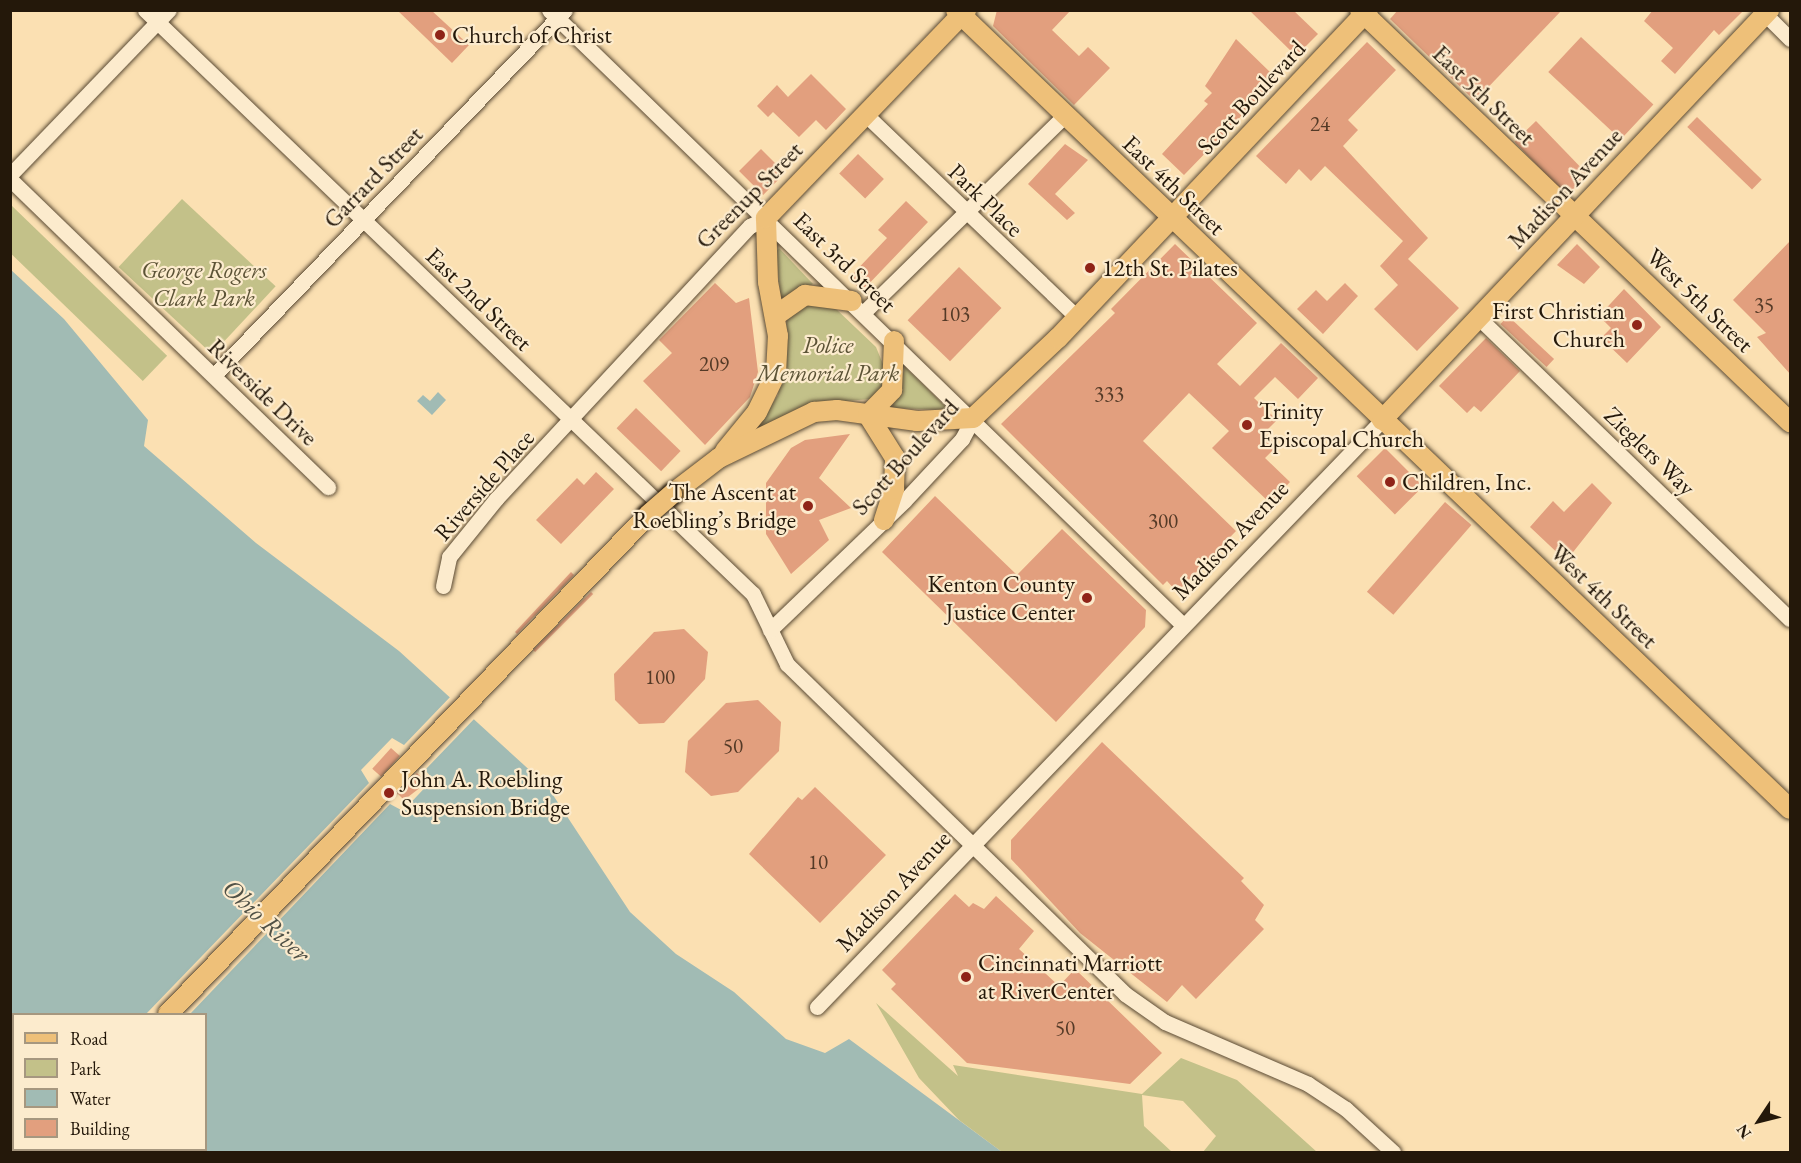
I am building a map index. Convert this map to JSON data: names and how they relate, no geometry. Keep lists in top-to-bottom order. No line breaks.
{"streets":{"main road":["East 5th Street","Scott Boulevard","East 4th Street","Madison Avenue","Greenup Street","West 5th Street","West 4th Street"],"street":["Garrard Street","Park Place","East 3rd Street","East 2nd Street","Riverside Drive","Zieglers Way","Riverside Place"]},"crossings":[["East 5th Street","Scott Boulevard"],["East 5th Street","Madison Avenue"],["East 5th Street","West 5th Street"],["Scott Boulevard","East 4th Street"],["Scott Boulevard","Park Place"],["Scott Boulevard","East 3rd Street"],["Scott Boulevard","East 2nd Street"],["Garrard Street","East 3rd Street"],["Garrard Street","East 2nd Street"],["Garrard Street","Riverside Drive"],["East 4th Street","Madison Avenue"],["East 4th Street","Greenup Street"],["East 4th Street","West 4th Street"],["Madison Avenue","East 3rd Street"],["Madison Avenue","East 2nd Street"],["Madison Avenue","West 5th Street"],["Madison Avenue","Zieglers Way"],["Madison Avenue","West 4th Street"],["Greenup Street","Park Place"],["Greenup Street","East 3rd Street"],["Greenup Street","East 2nd Street"],["Greenup Street","Riverside Place"],["East 2nd Street","Riverside Place"]],"water":["Ohio River"],"parks":["George Rogers Clark Park","Police Memorial Park"],"places":["Church of Christ","12th St. Pilates","First Christian Church","Trinity Episcopal Church","Children, Inc.","The Ascent at Roebling’s Bridge","Kenton County Justice Center","John A. Roebling Suspension Bridge","Cincinnati Marriott at RiverCenter"],"house_numbers":["24","35","103","209","333","300","100","50","10","50"],"legend":["Road","Park","Water","Building"],"north":"bottom left"}
